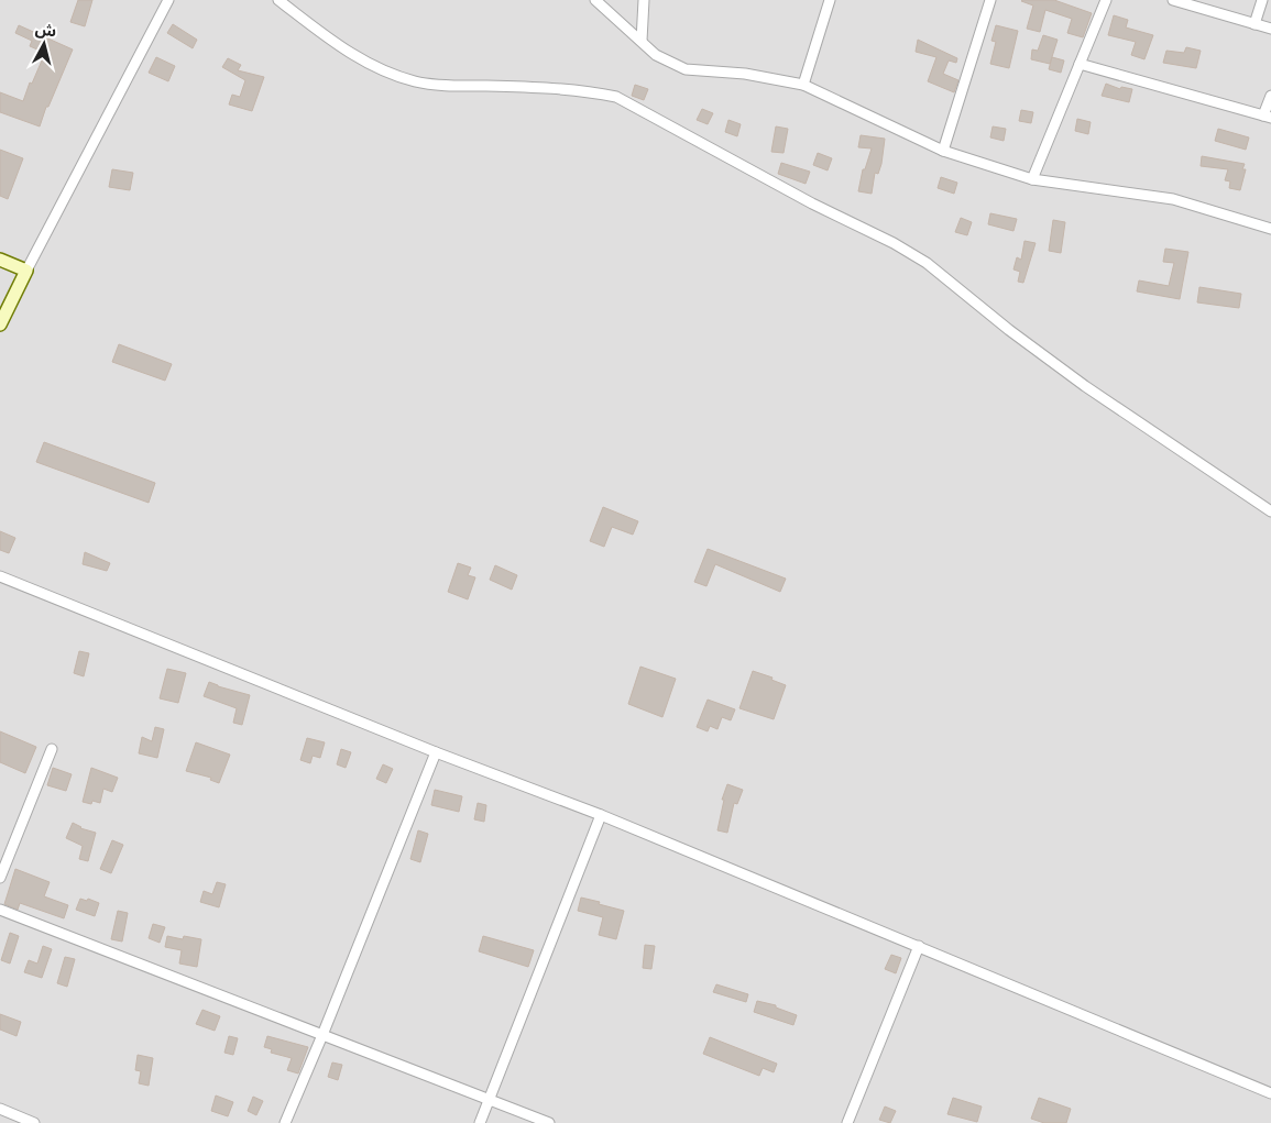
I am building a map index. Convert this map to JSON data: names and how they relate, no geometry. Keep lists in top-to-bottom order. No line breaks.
{"north":"top"}
